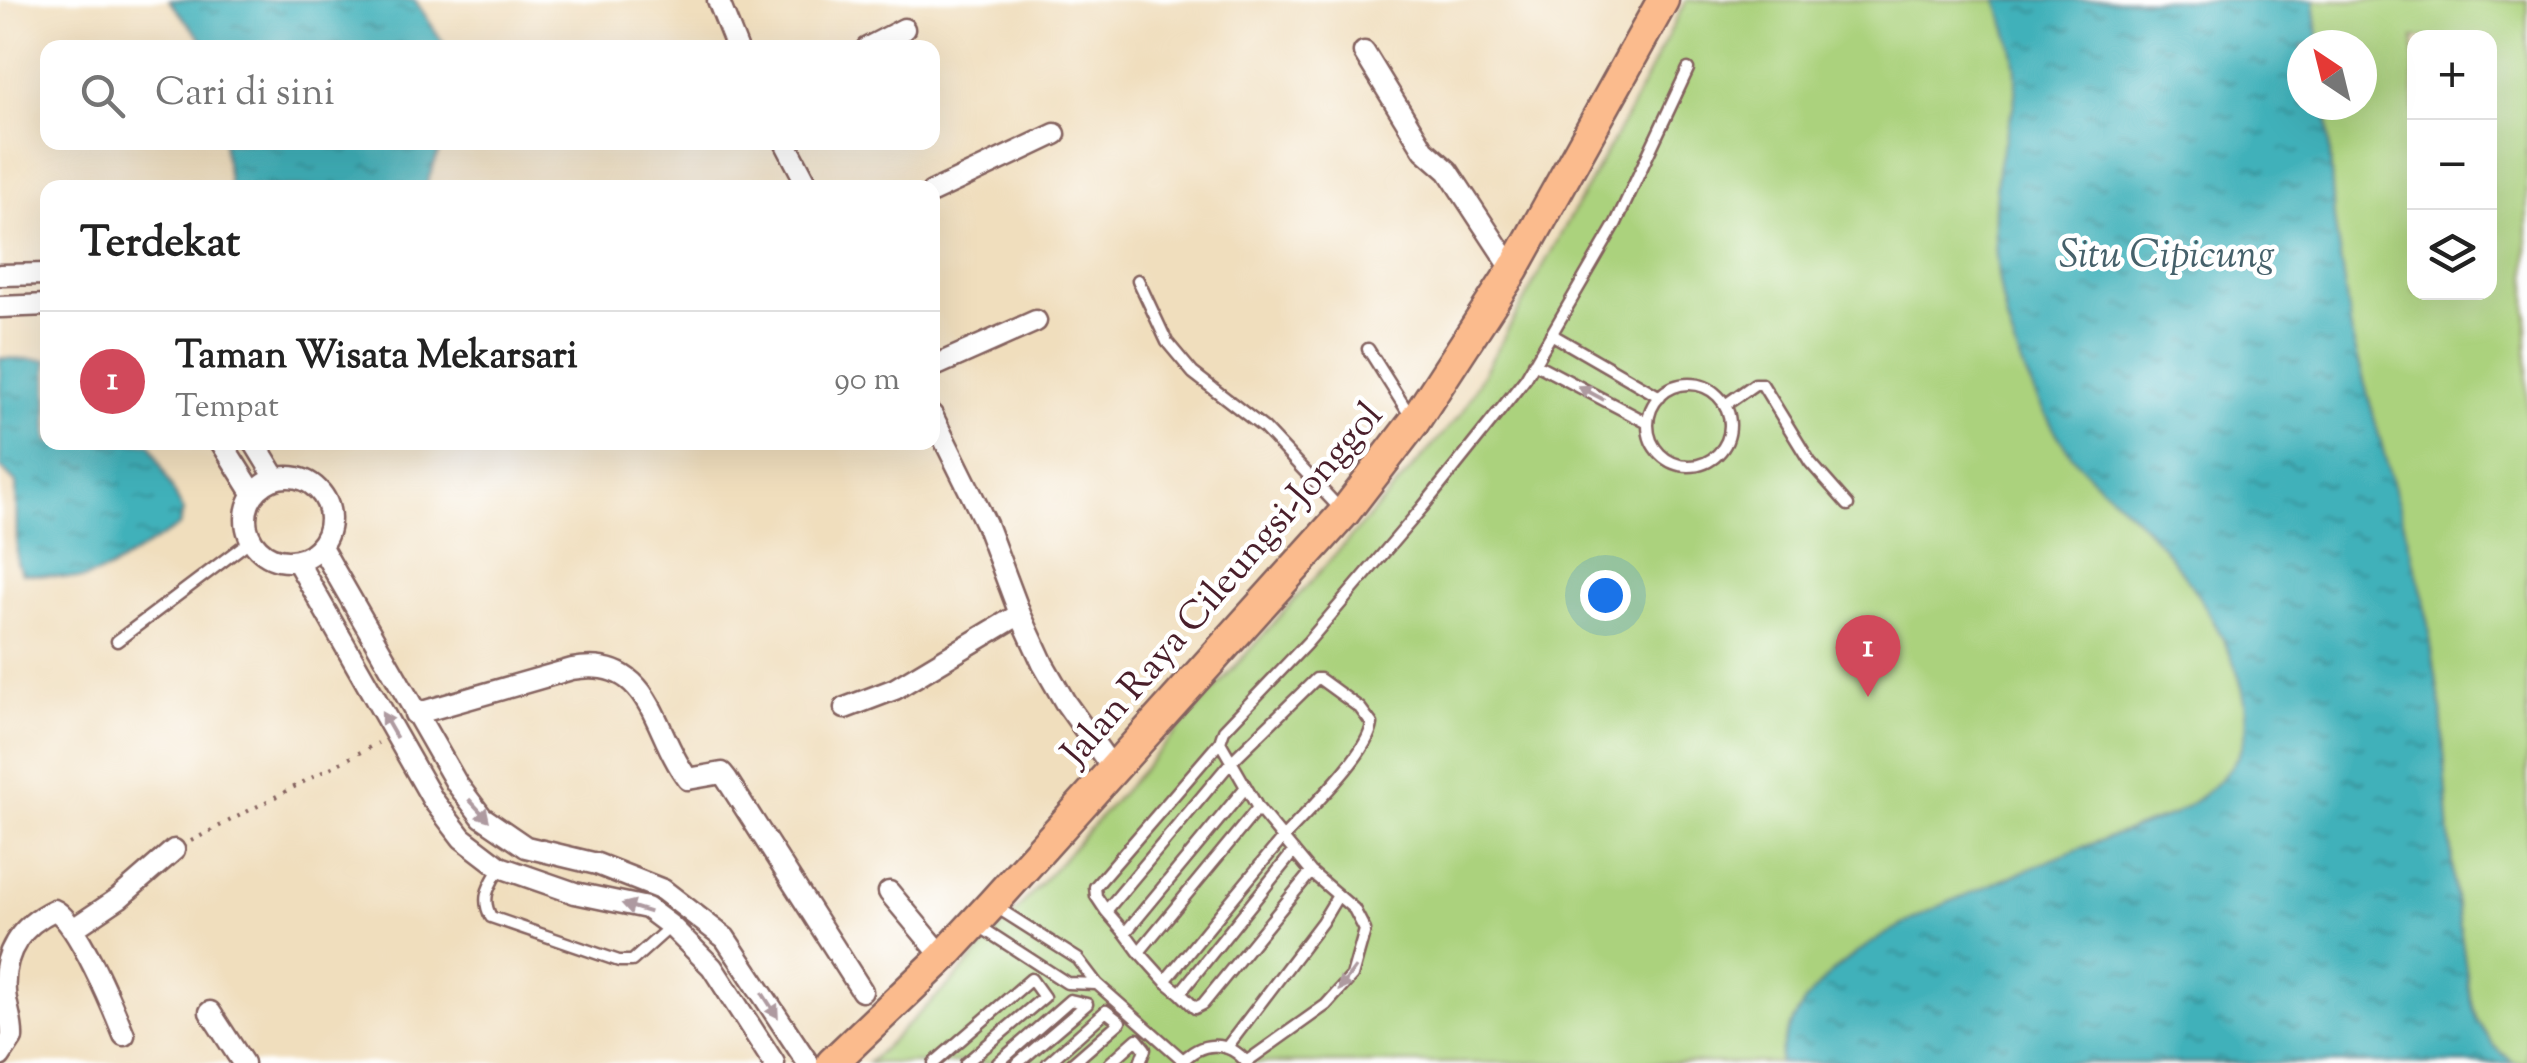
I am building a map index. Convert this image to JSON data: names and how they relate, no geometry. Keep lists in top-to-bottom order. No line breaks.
{"streets":{"main road":["Jalan Raya Cileungsi-Jonggol"]},"water":["Situ Cipicung"],"north":"top left","page":{"map_buttons":["+","−"],"search":"Cari di sini","heading":"Terdekat","list":[{"mark":"1","name":"Taman Wisata Mekarsari","note":"Tempat","value":"90 m"}],"pins":"1"}}
